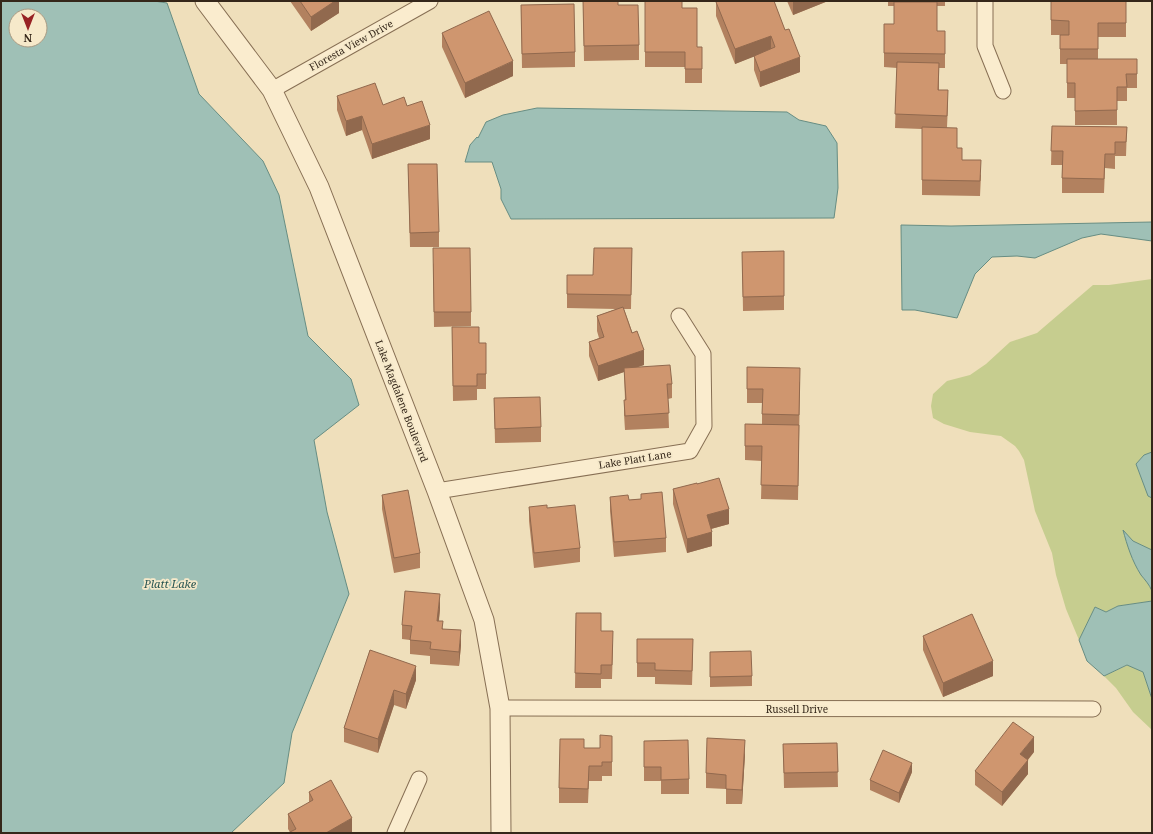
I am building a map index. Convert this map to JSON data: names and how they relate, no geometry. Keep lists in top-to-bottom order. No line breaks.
{"streets":{"street":["Floresta View Drive","Lake Magdalene Boulevard","Lake Platt Lane","Russell Drive"]},"crossings":[["Floresta View Drive","Lake Magdalene Boulevard"],["Lake Magdalene Boulevard","Lake Platt Lane"],["Lake Magdalene Boulevard","Russell Drive"]],"water":["Platt Lake"],"north":"bottom"}
